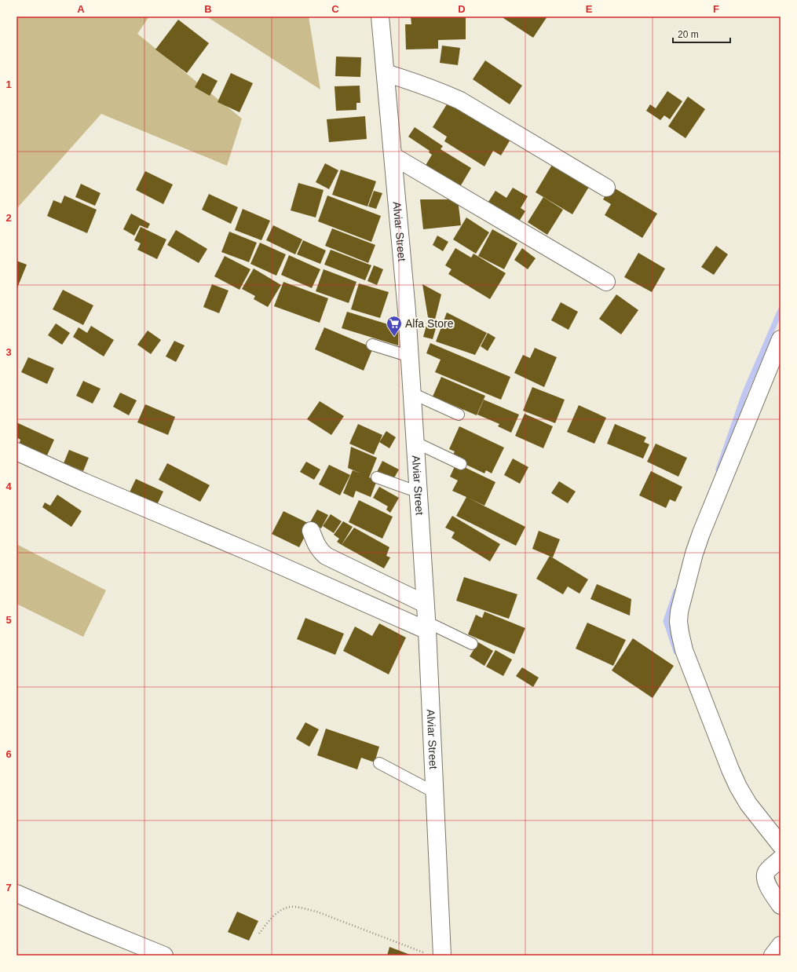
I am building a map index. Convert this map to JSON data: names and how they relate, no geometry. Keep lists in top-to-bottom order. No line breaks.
{"streets":{"street":["Alviar Street"]},"places":{"supermarket":["Alfa Store"]},"scale_bar":"20 m","grid":{"columns":["A","B","C","D","E","F"],"rows":["1","2","3","4","5","6","7"]}}
